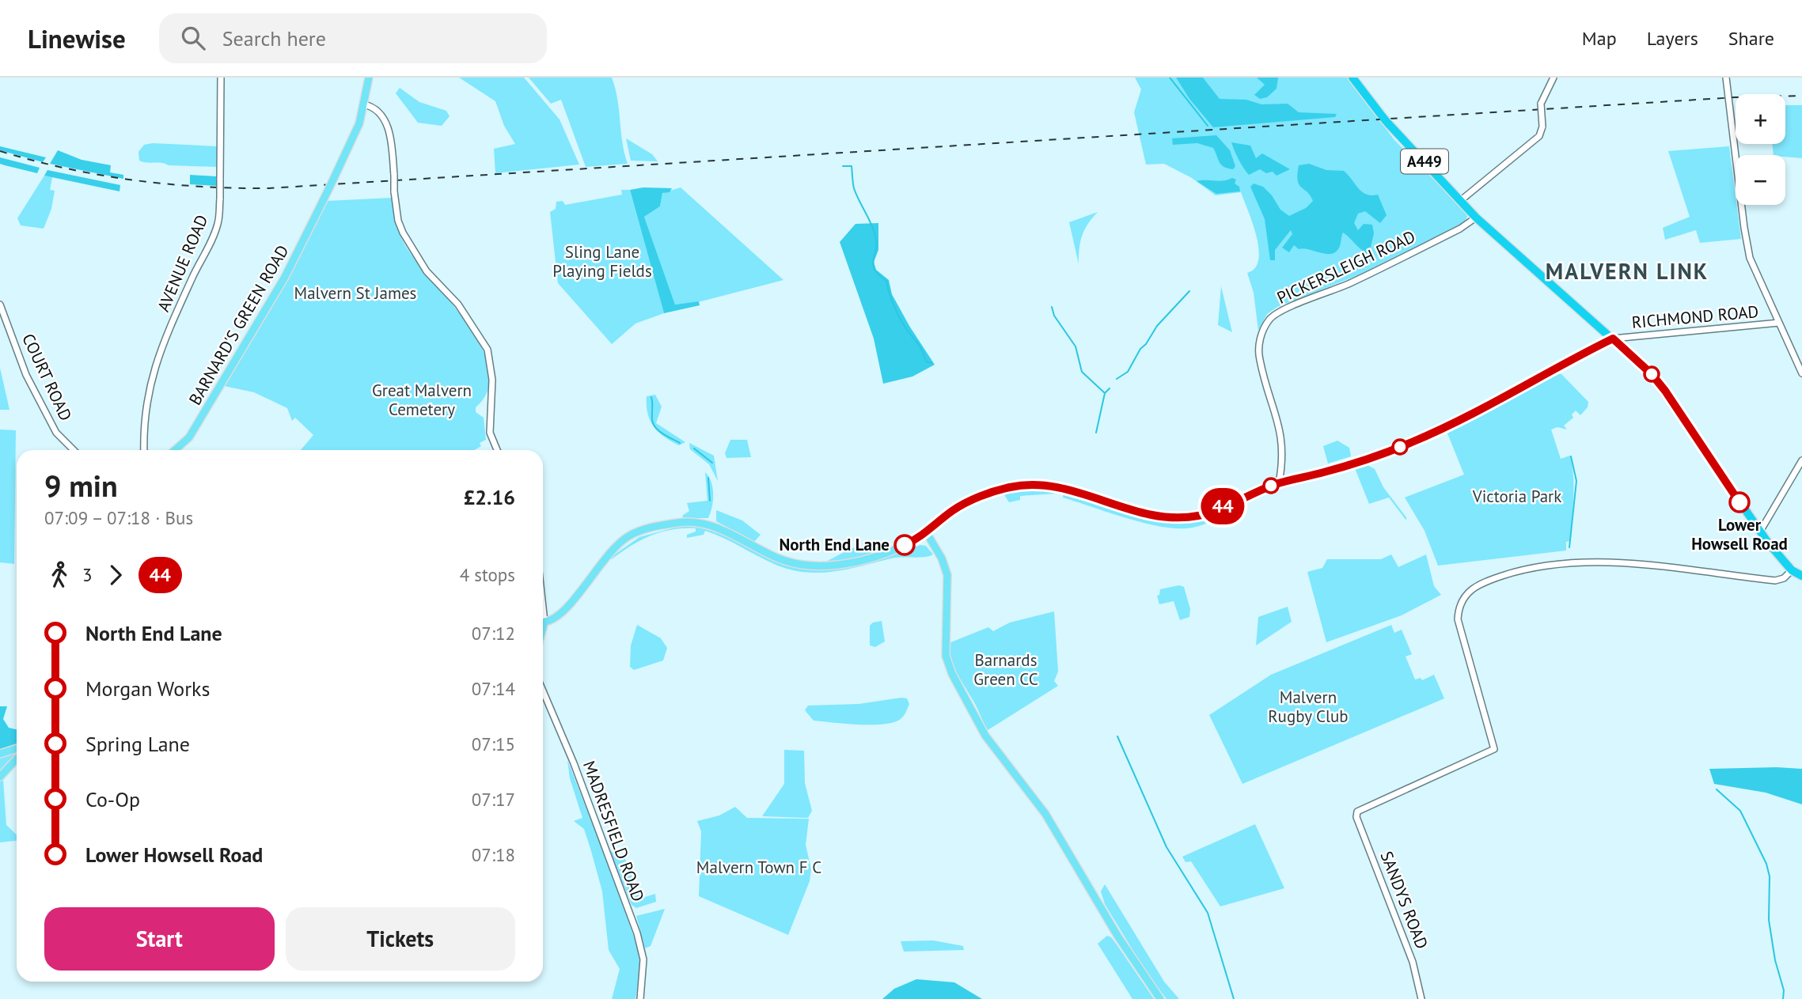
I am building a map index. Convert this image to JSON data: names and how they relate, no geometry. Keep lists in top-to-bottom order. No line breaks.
{"streets":{"highway":["A449"],"main road":["BARNARD'S GREEN ROAD"],"street":["AVENUE ROAD","PICKERSLEIGH ROAD","RICHMOND ROAD","COURT ROAD","MADRESFIELD ROAD","SANDYS ROAD"]},"crossings":[["A449","PICKERSLEIGH ROAD"],["A449","RICHMOND ROAD"],["A449","SANDYS ROAD"]],"districts":["MALVERN LINK"],"parks":["Sling Lane Playing Fields","Malvern St James","Great Malvern Cemetery","Victoria Park","Barnards Green CC","Malvern Rugby Club","Malvern Town F C"],"places":["Lower Howsell Road","North End Lane"],"lines":["bus line 44"],"page":{"header":"Linewise","search":"Search here","nav":["Map","Layers","Share"],"on_map":"44","map_buttons":["+","−"],"heading":["9 min","07:09 – 07:18 · Bus","£2.16"],"legs":["3","44","4 stops"],"list":[{"name":"North End Lane","value":"07:12"},{"name":"Morgan Works","value":"07:14"},{"name":"Spring Lane","value":"07:15"},{"name":"Co-Op","value":"07:17"},{"name":"Lower Howsell Road","value":"07:18"}],"buttons":["Start","Tickets"]}}
